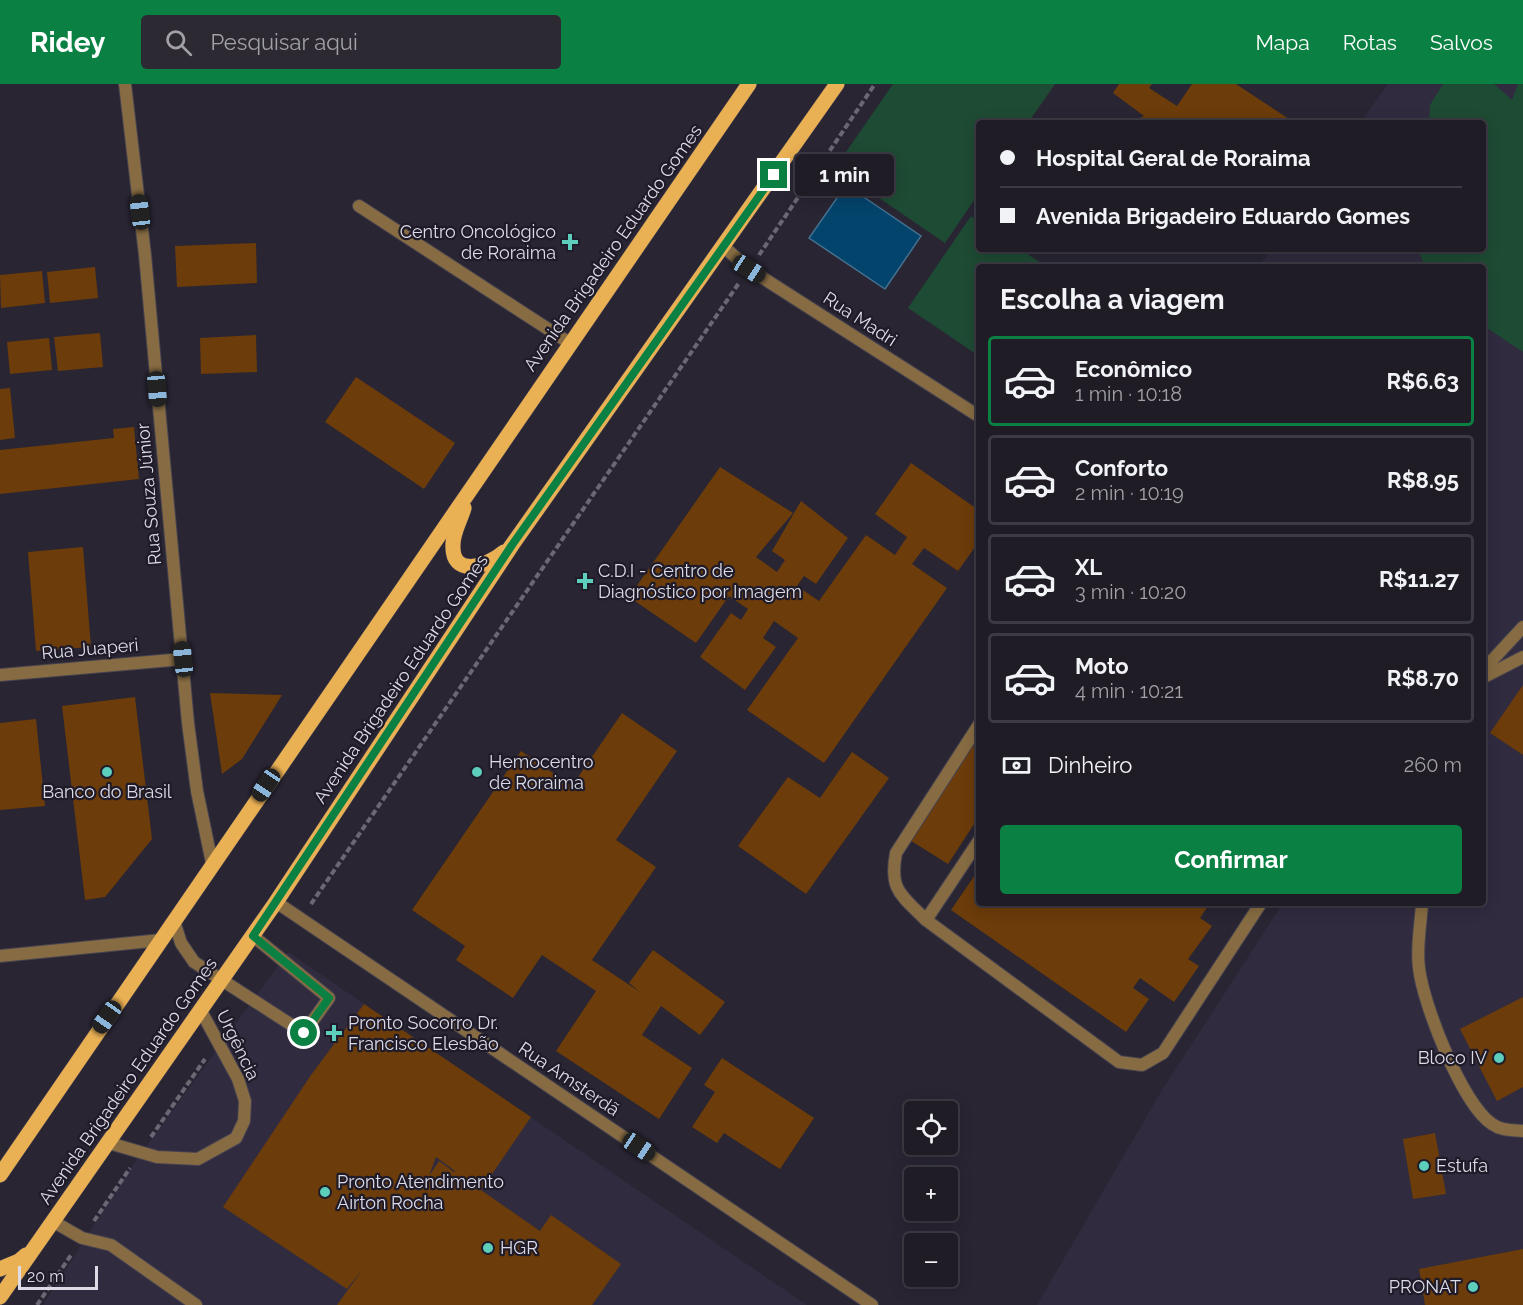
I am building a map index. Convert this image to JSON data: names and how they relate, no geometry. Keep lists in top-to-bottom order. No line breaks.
{"streets":{"main road":["Avenida Brigadeiro Eduardo Gomes"],"street":["Rua Madri","Rua Souza Júnior","Rua Juaperi","Urgência","Rua Amsterdã"]},"crossings":[["Avenida Brigadeiro Eduardo Gomes","Rua Madri"],["Avenida Brigadeiro Eduardo Gomes","Rua Souza Júnior"],["Avenida Brigadeiro Eduardo Gomes","Urgência"],["Avenida Brigadeiro Eduardo Gomes","Rua Amsterdã"],["Rua Souza Júnior","Rua Juaperi"]],"places":{"health":["Centro Oncológico de Roraima","C.D.I - Centro de Diagnóstico por Imagem","Pronto Socorro Dr. Francisco Elesbão"],"other":["Banco do Brasil","Hemocentro de Roraima","Bloco IV","Estufa","Pronto Atendimento Airton Rocha","HGR","PRONAT"]},"scale_bar":"20 m","page":{"header":"Ridey","search":"Pesquisar aqui","nav":["Mapa","Rotas","Salvos"],"banner":["Hospital Geral de Roraima","Avenida Brigadeiro Eduardo Gomes"],"bubble":"1 min","heading":"Escolha a viagem","list":[{"name":"Econômico","note":"1 min · 10:18","value":"R$6.63"},{"name":"Conforto","note":"2 min · 10:19","value":"R$8.95"},{"name":"XL","note":"3 min · 10:20","value":"R$11.27"},{"name":"Moto","note":"4 min · 10:21","value":"R$8.70"}],"pay":["Dinheiro","260 m"],"buttons":"Confirmar","map_buttons":["+","−"],"scale":"20 m"}}
